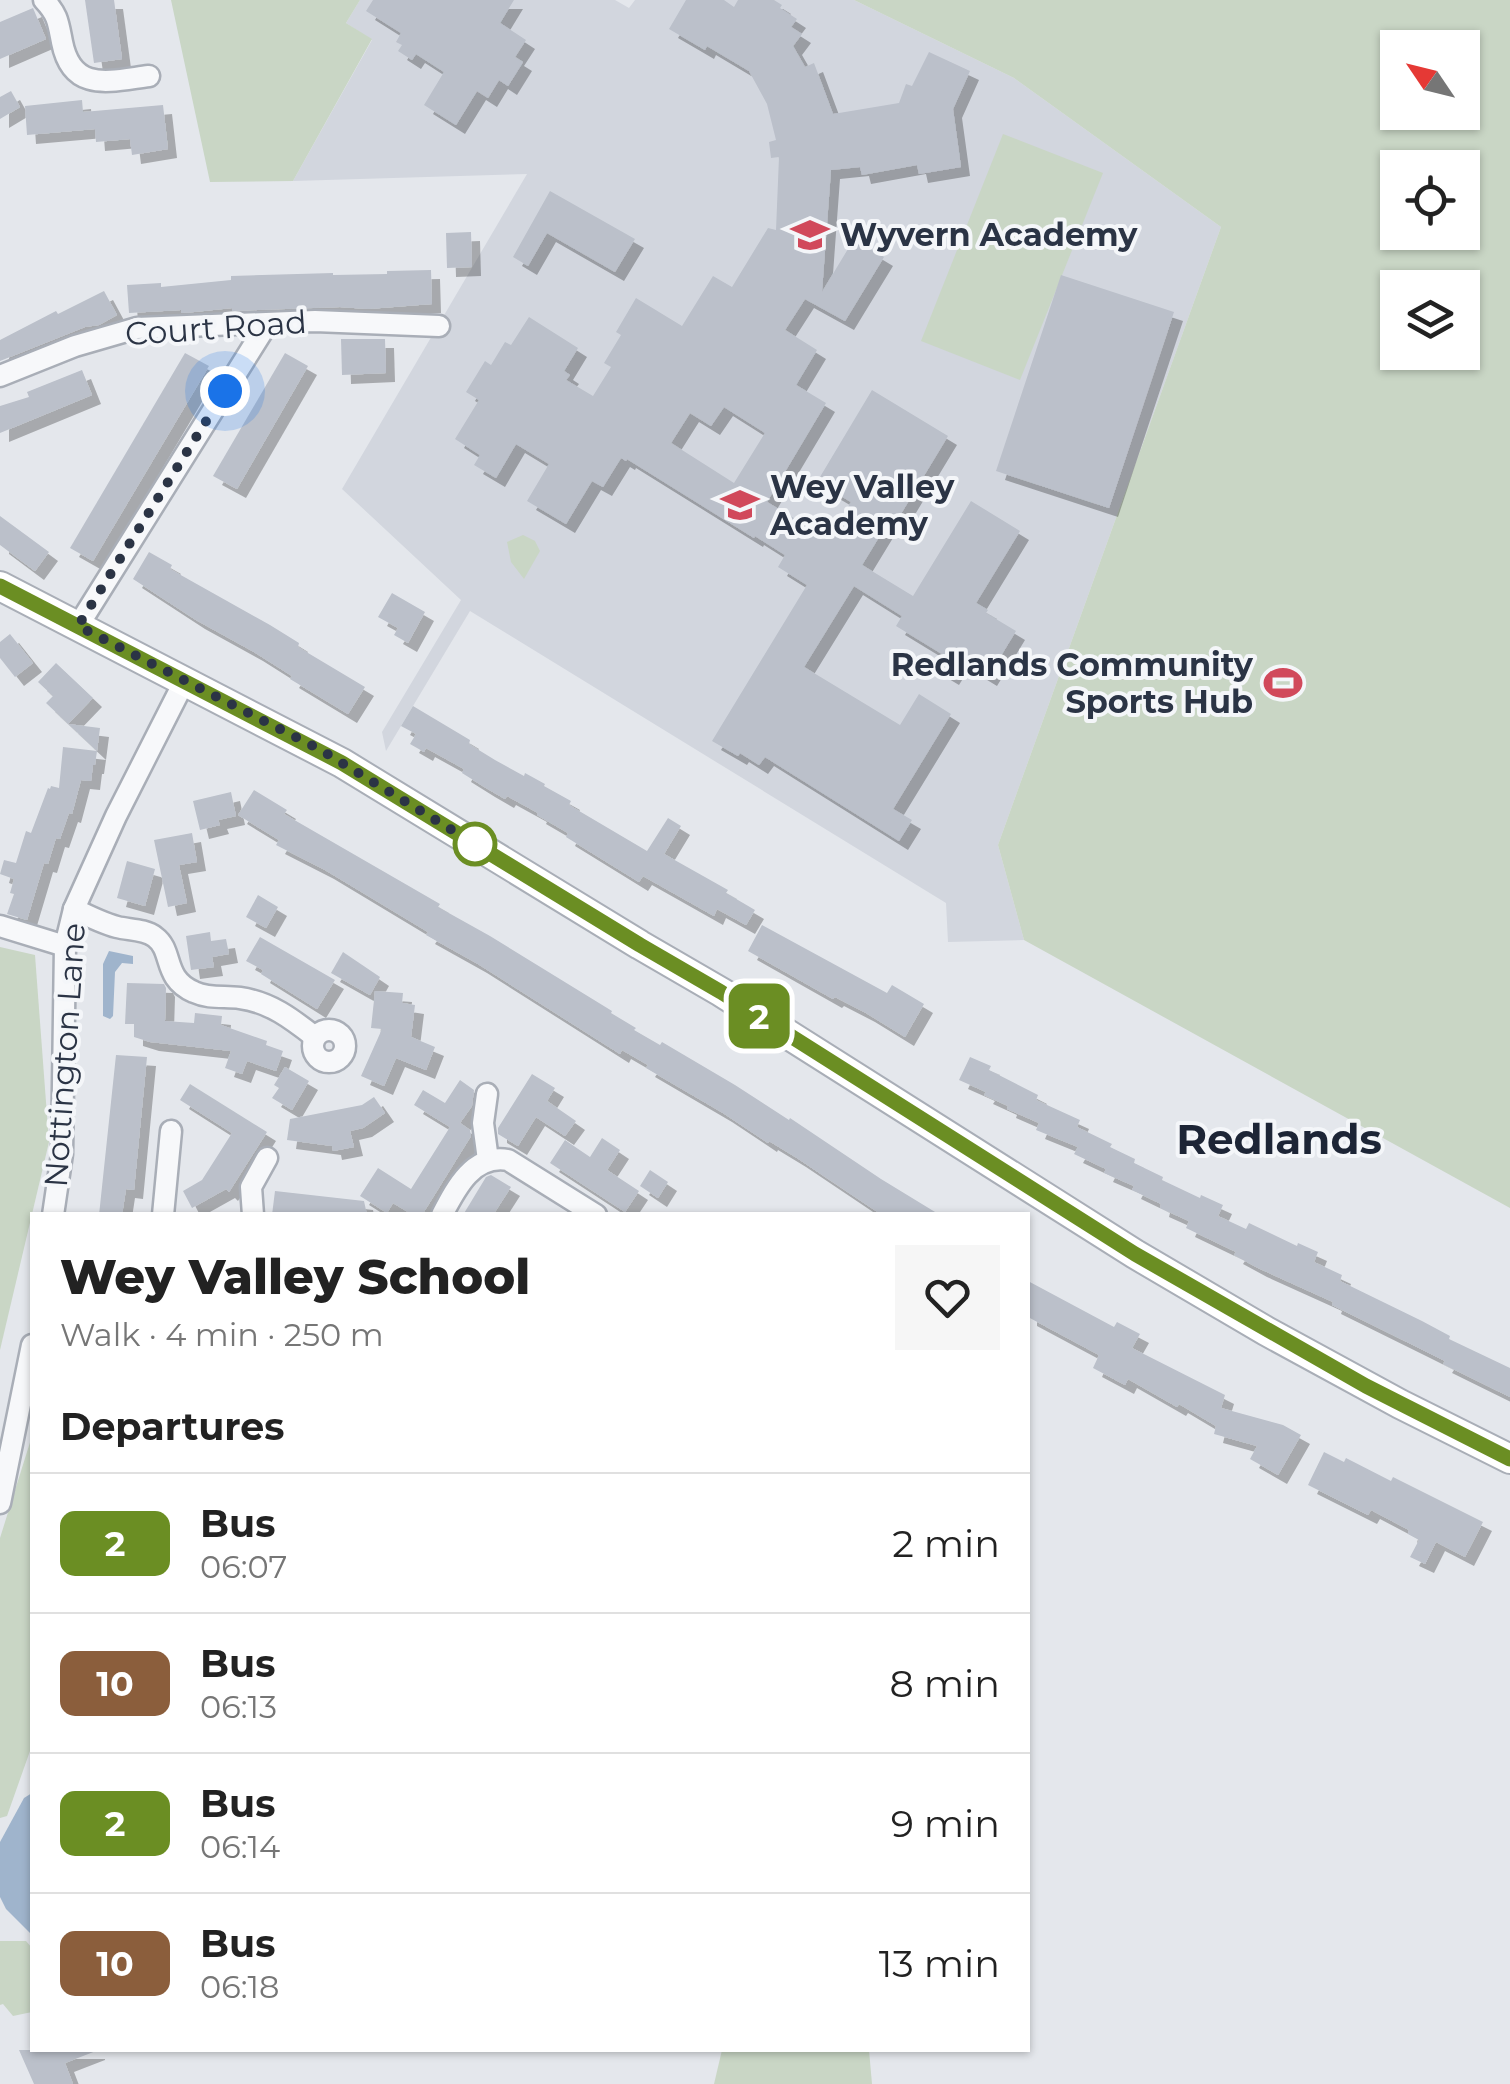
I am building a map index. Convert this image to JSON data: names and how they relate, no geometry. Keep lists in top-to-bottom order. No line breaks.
{"streets":{"street":["Court Road","Nottington Lane"]},"districts":["Redlands"],"places":{"school or university":["Wyvern Academy","Wey Valley Academy"],"sports":["Redlands Community Sports Hub"]},"lines":["bus line 2"],"north":"top left","page":{"on_map":"2","heading":[["Wey Valley School","Walk · 4 min · 250 m"],"Departures"],"list":[{"mark":"2","name":"Bus","note":"06:07","value":"2 min"},{"mark":"10","name":"Bus","note":"06:13","value":"8 min"},{"mark":"2","name":"Bus","note":"06:14","value":"9 min"},{"mark":"10","name":"Bus","note":"06:18","value":"13 min"}]}}
